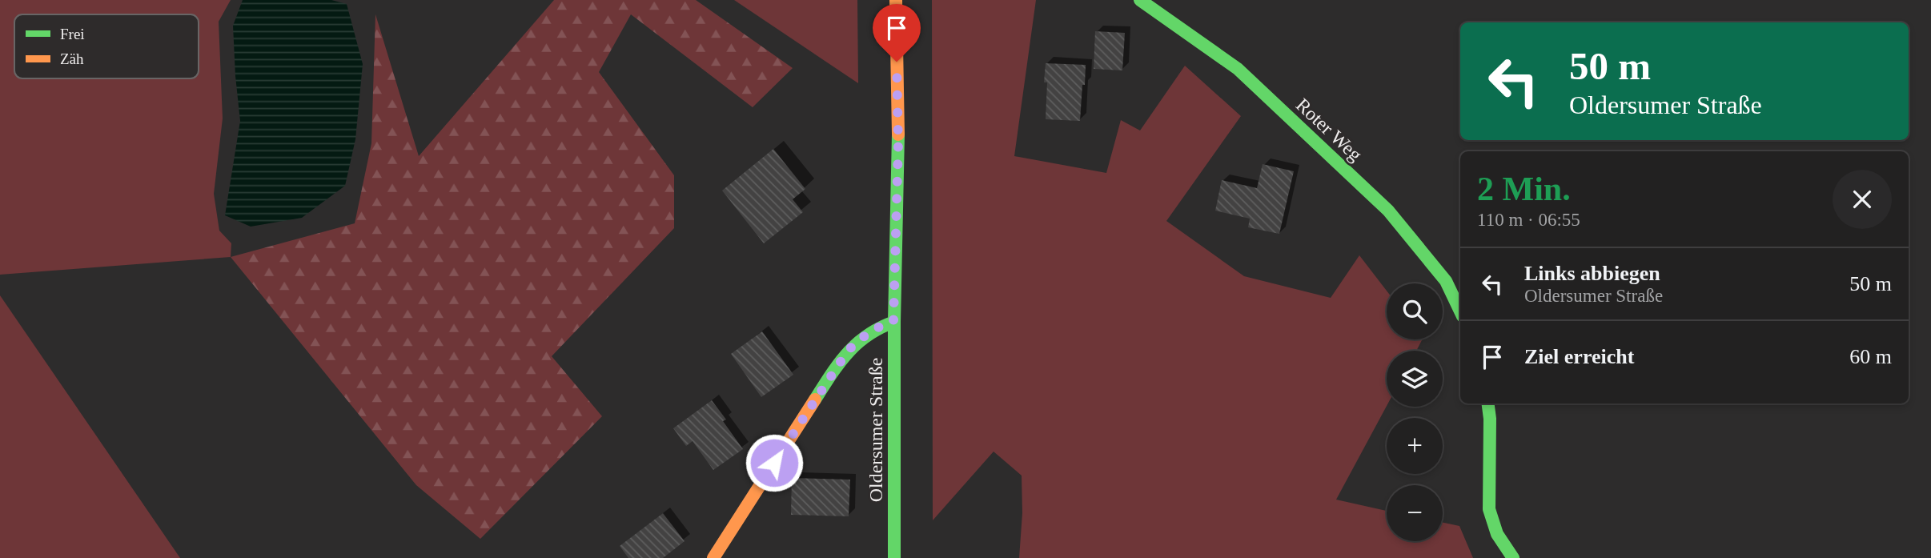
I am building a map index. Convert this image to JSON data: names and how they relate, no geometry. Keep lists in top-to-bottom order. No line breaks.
{"streets":{"street":["Roter Weg","Oldersumer Straße"]},"legend":["Frei","Zäh"],"page":{"turn":["50 m","Oldersumer Straße"],"heading":["2 Min.","110 m · 06:55"],"list":[{"name":"Links abbiegen","note":"Oldersumer Straße","value":"50 m"},{"name":"Ziel erreicht","value":"60 m"}],"map_buttons":["+","−"]}}
